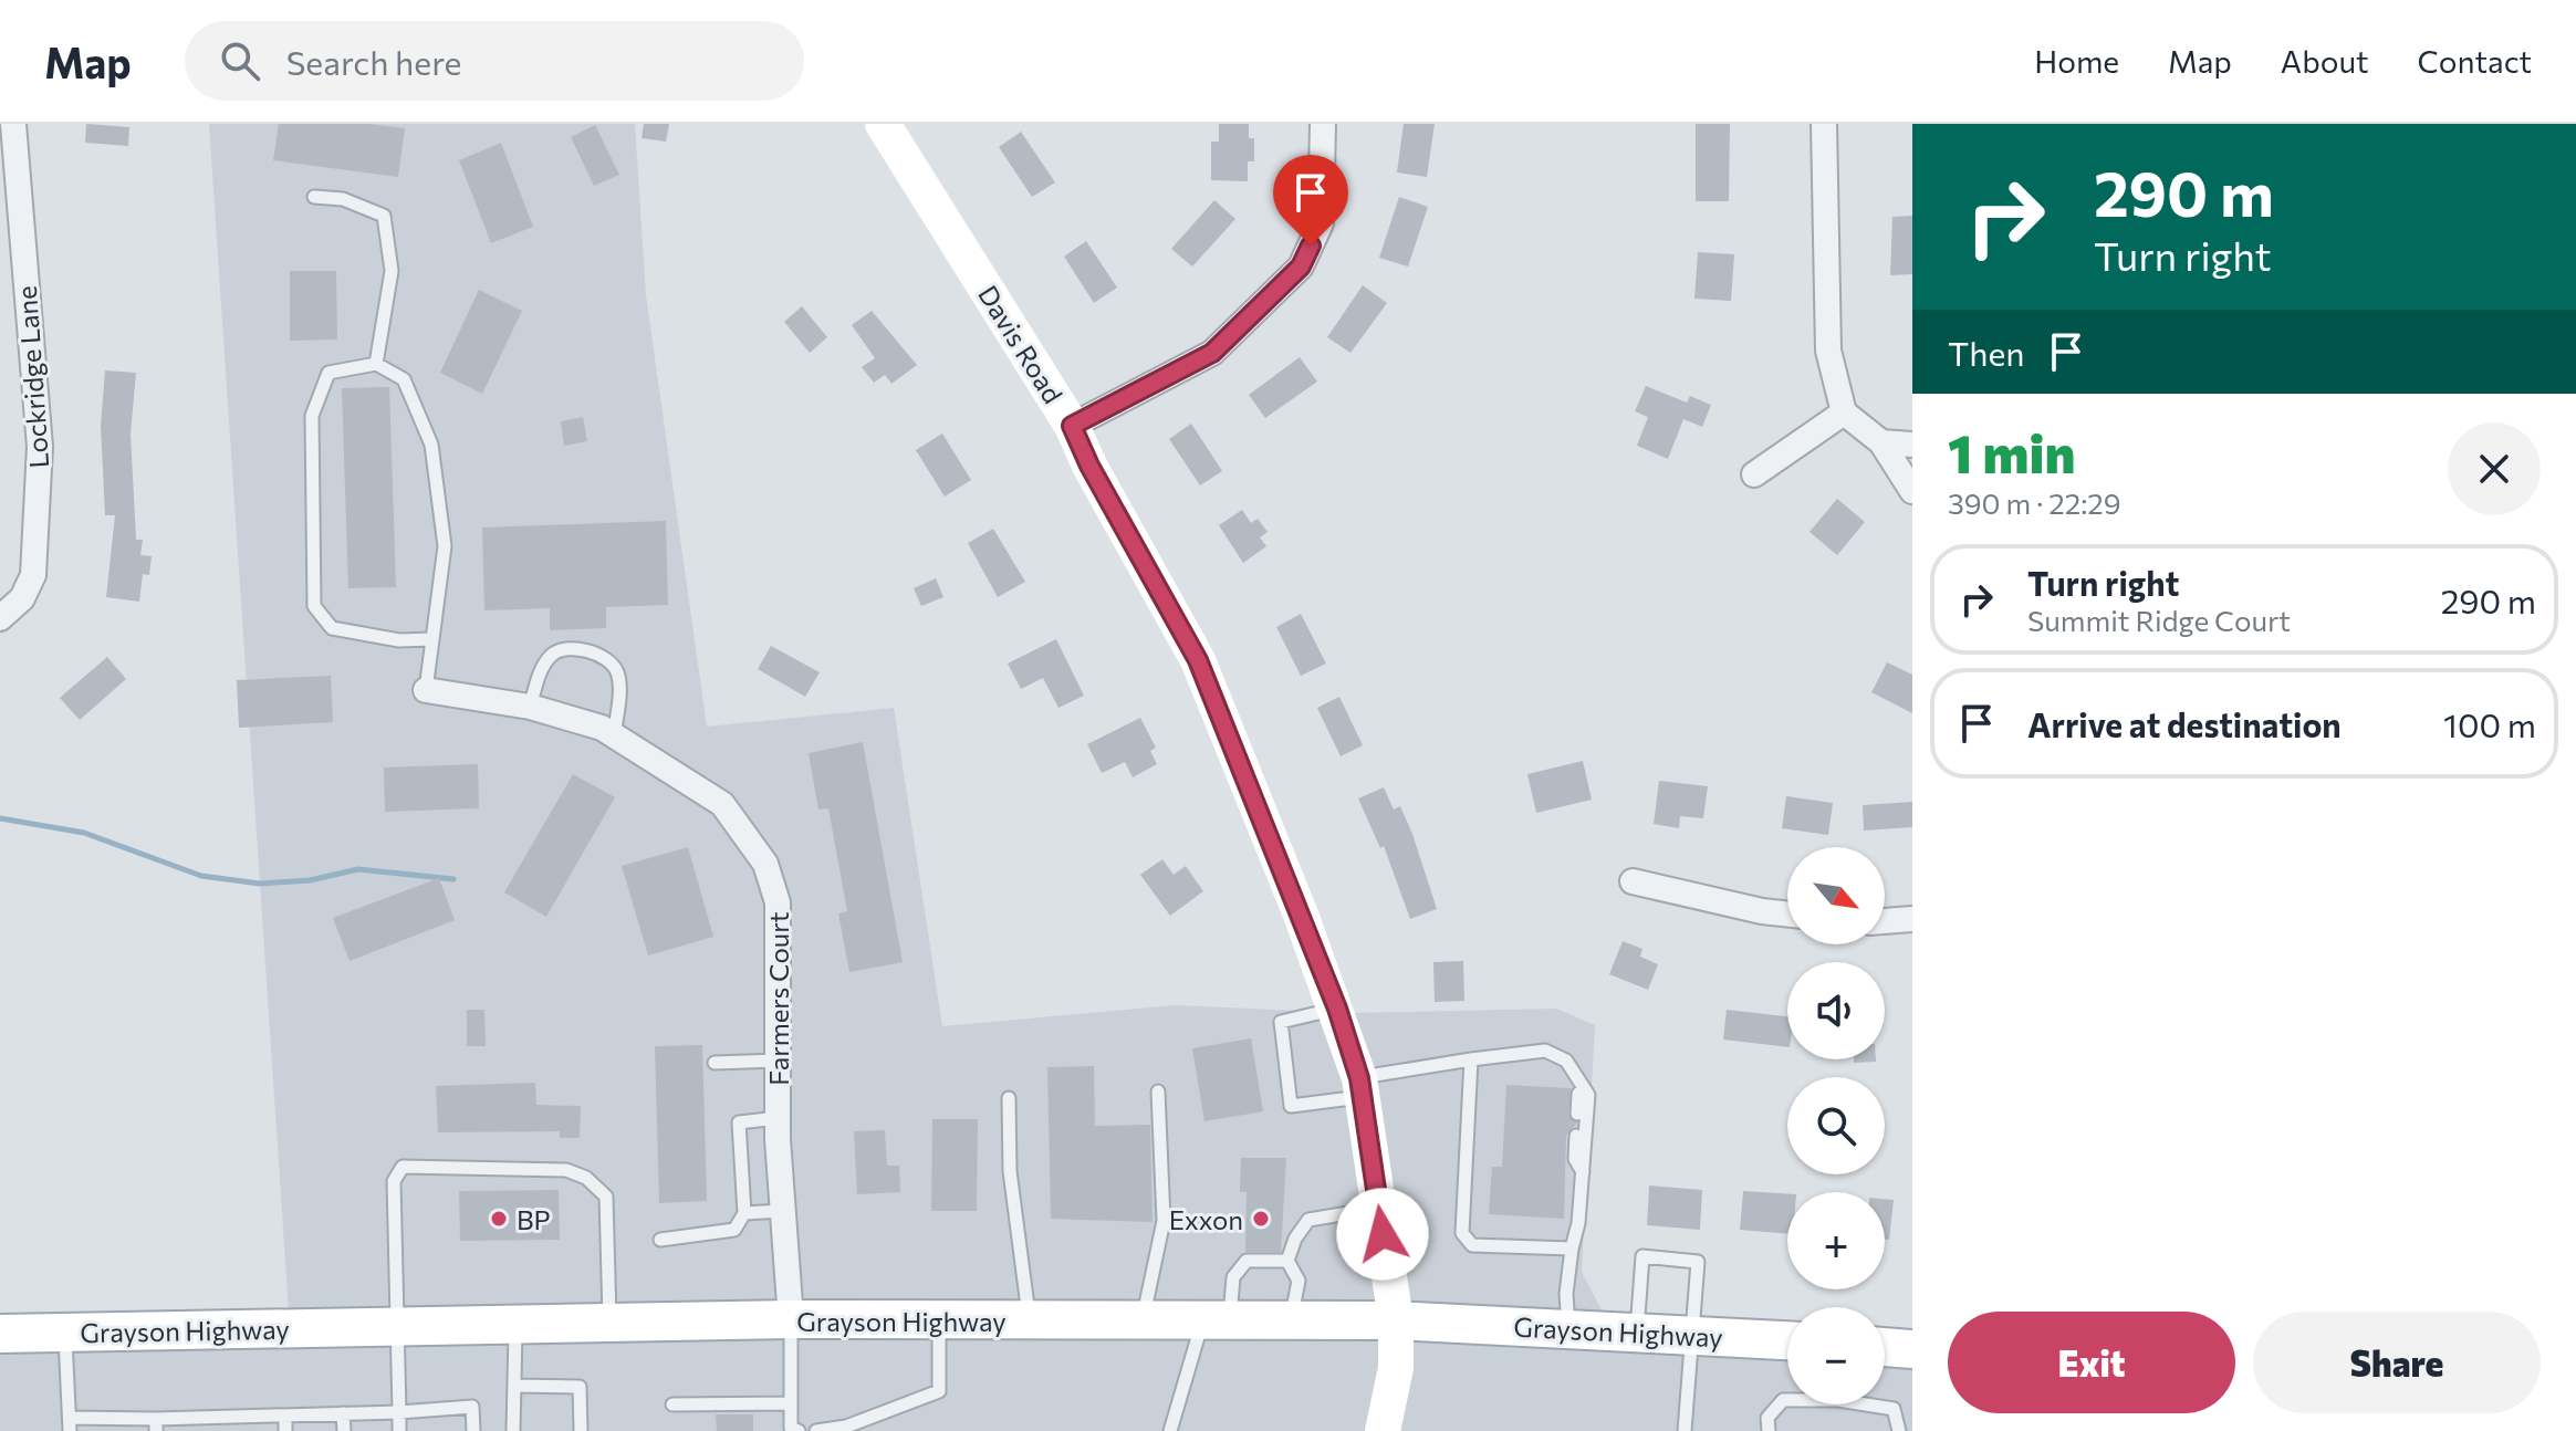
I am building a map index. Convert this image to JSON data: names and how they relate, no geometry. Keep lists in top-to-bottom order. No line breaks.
{"streets":{"main road":["Grayson Highway"],"street":["Davis Road","Lockridge Lane","Farmers Court"]},"crossings":[["Davis Road","Grayson Highway"],["Farmers Court","Grayson Highway"]],"places":["BP","Exxon"],"north":"bottom right","page":{"header":"Map","search":"Search here","nav":["Home","Map","About","Contact"],"turn":["290 m","Turn right"],"then":"Then","heading":["1 min","390 m · 22:29"],"list":[{"name":"Turn right","note":"Summit Ridge Court","value":"290 m"},{"name":"Arrive at destination","value":"100 m"}],"map_buttons":["+","−"],"buttons":["Exit","Share"]}}
